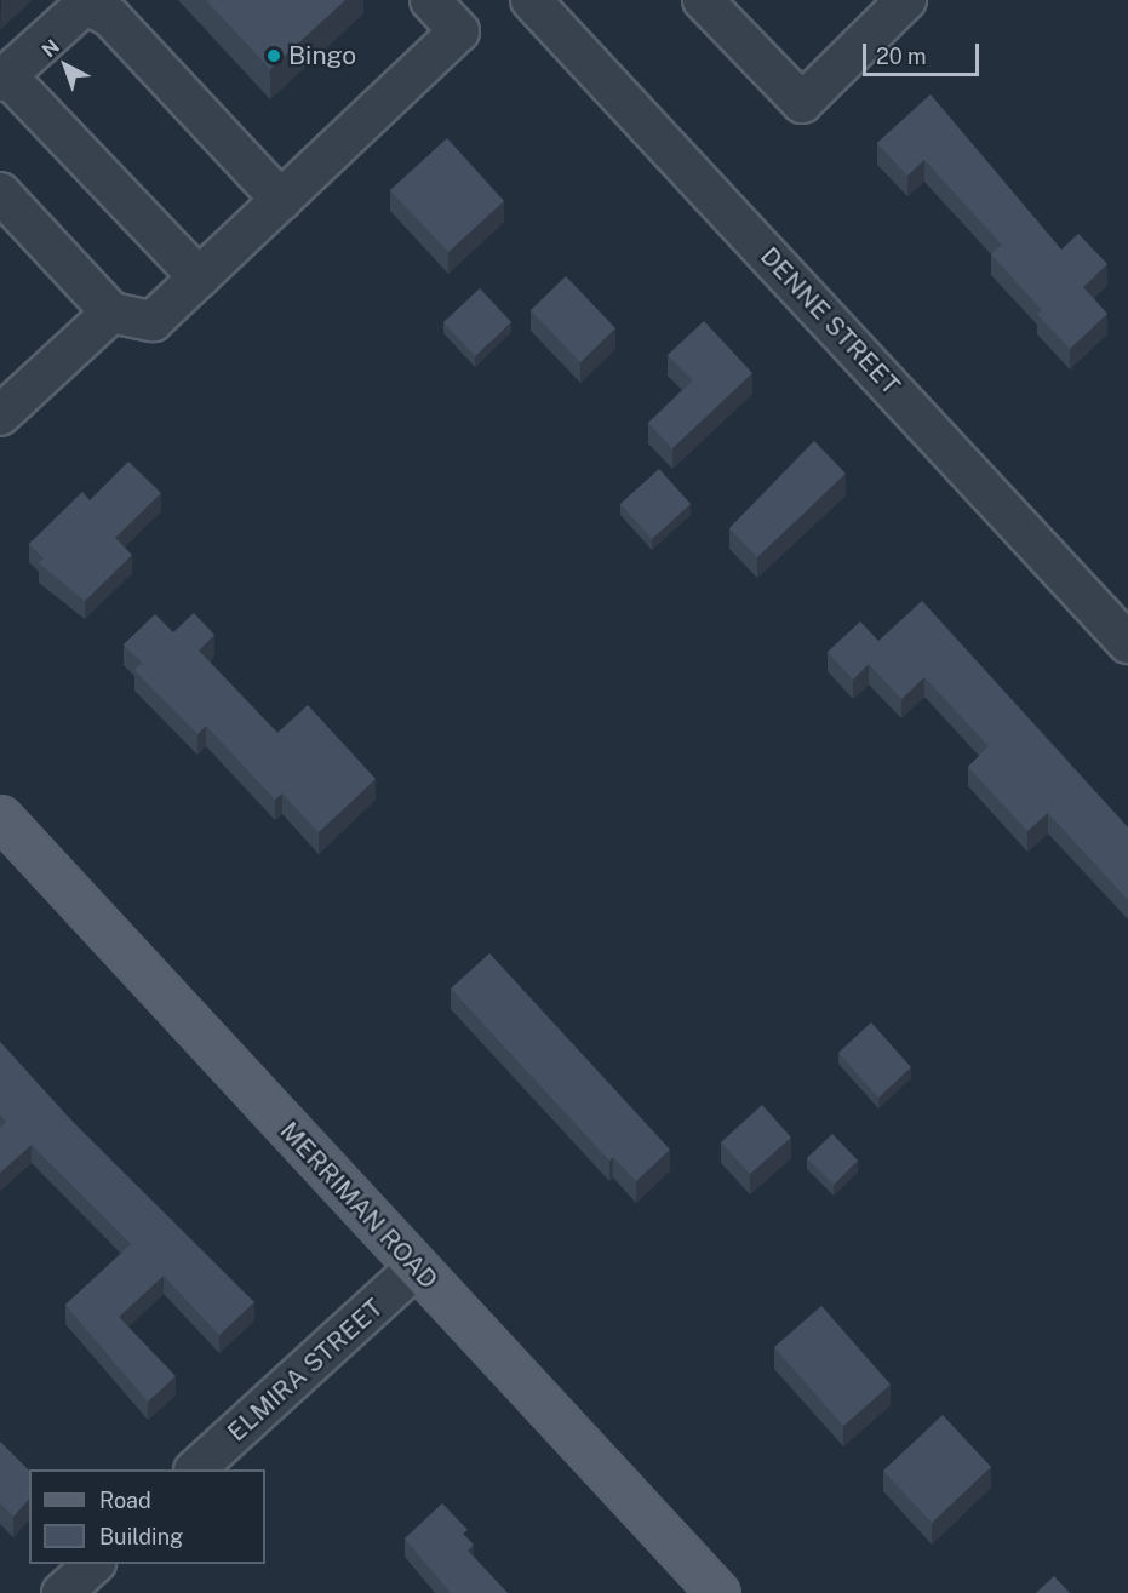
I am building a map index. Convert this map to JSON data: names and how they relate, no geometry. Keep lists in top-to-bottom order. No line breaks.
{"streets":{"main road":["MERRIMAN ROAD"],"street":["DENNE STREET","ELMIRA STREET"]},"crossings":[["MERRIMAN ROAD","ELMIRA STREET"]],"places":["Bingo"],"legend":["Road","Building"],"scale_bar":"20 m","north":"top left"}
